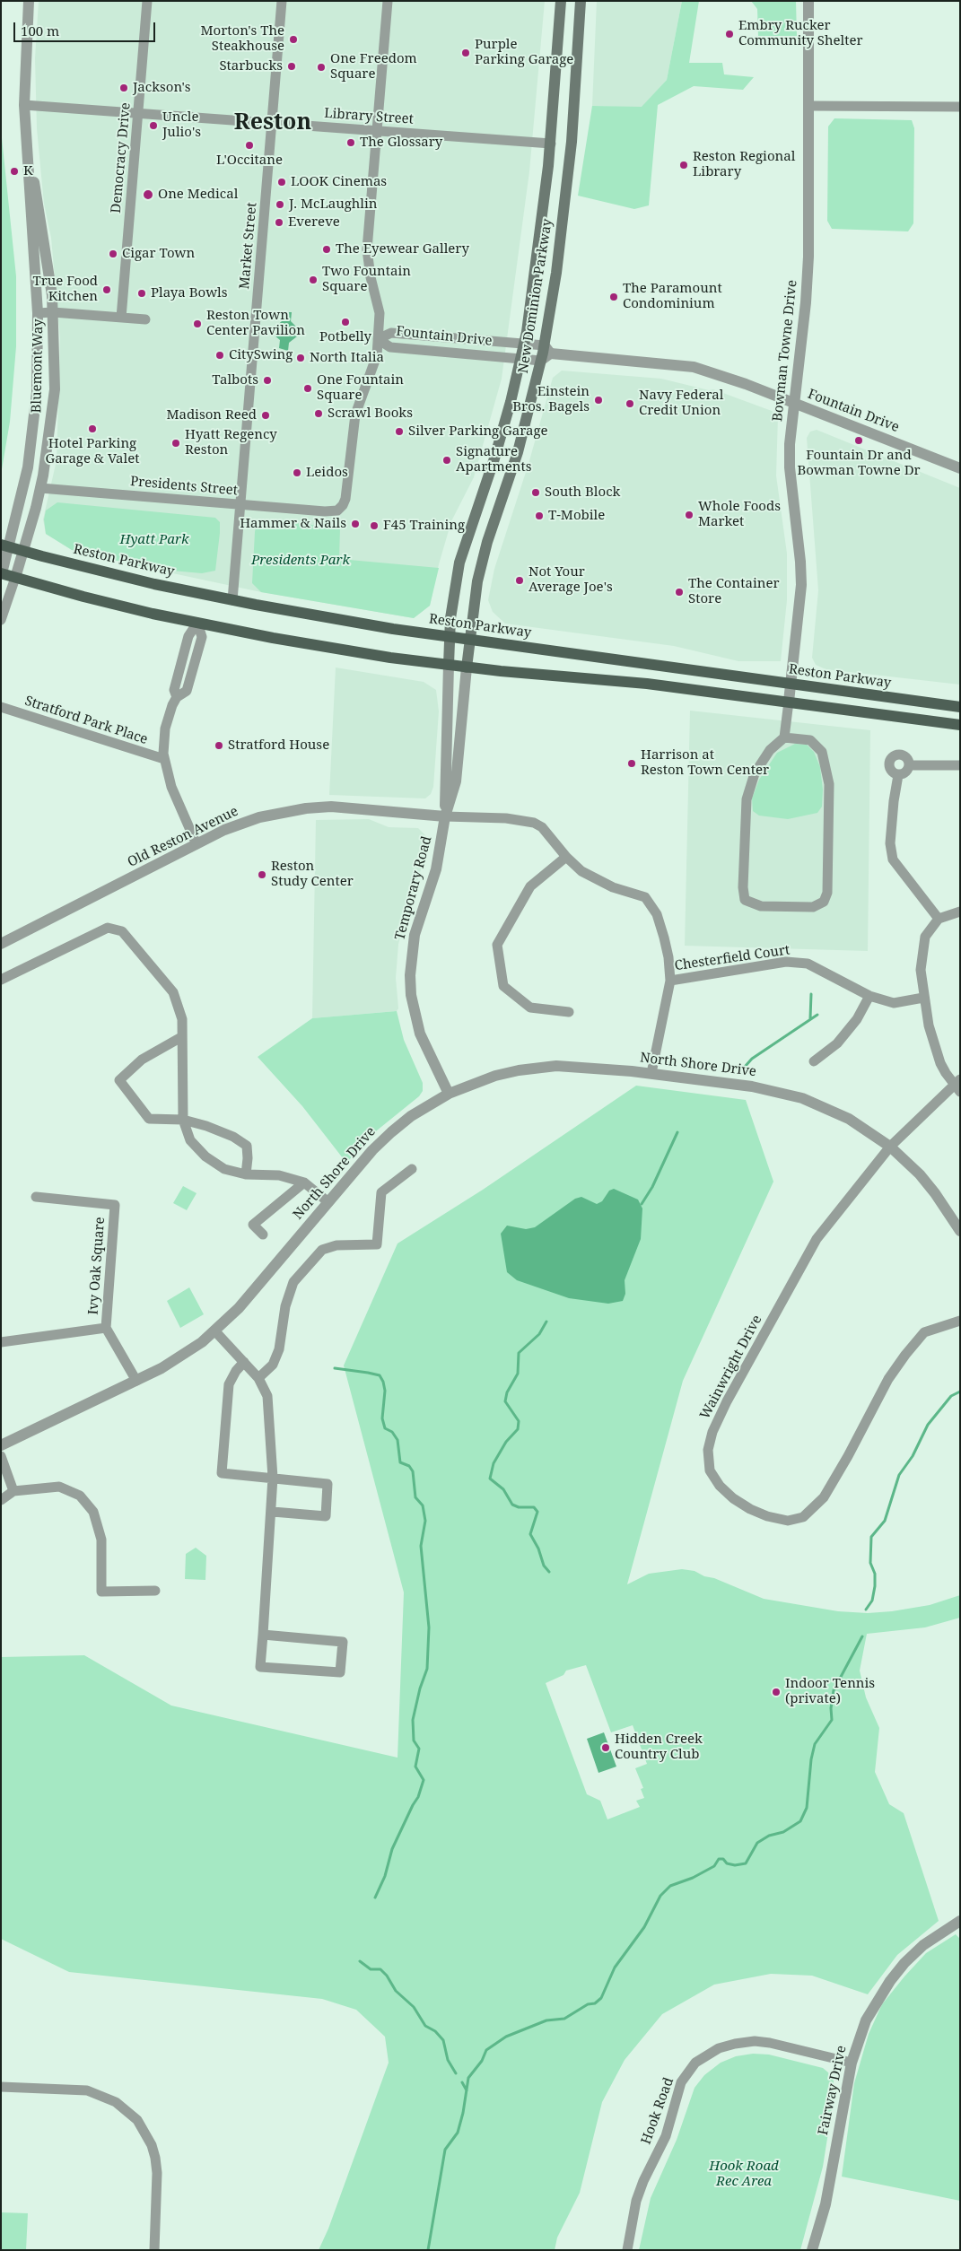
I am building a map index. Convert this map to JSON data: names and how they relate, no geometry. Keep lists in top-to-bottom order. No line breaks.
{"streets":{"main road":["New Dominion Parkway","Reston Parkway"],"street":["Library Street","Democracy Drive","Market Street","Fountain Drive","Bowman Towne Drive","Bluemont Way","Presidents Street","Stratford Park Place","Old Reston Avenue","Temporary Road","Chesterfield Court","North Shore Drive","Ivy Oak Square","Wainwright Drive","Fairway Drive","Hook Road"]},"crossings":[["Library Street","Democracy Drive"],["Library Street","Market Street"],["Library Street","New Dominion Parkway"],["Library Street","Bluemont Way"],["Market Street","Presidents Street"],["Market Street","Reston Parkway"],["New Dominion Parkway","Fountain Drive"],["New Dominion Parkway","Reston Parkway"],["New Dominion Parkway","Temporary Road"],["Fountain Drive","Bowman Towne Drive"],["Fountain Drive","Presidents Street"],["Bowman Towne Drive","Reston Parkway"],["Bluemont Way","Presidents Street"],["Bluemont Way","Reston Parkway"],["Old Reston Avenue","Temporary Road"],["Temporary Road","North Shore Drive"],["North Shore Drive","Ivy Oak Square"],["North Shore Drive","Wainwright Drive"],["Fairway Drive","Hook Road"]],"districts":["Reston"],"parks":["Hyatt Park","Presidents Park","Hook Road Rec Area"],"places":["Embry Rucker Community Shelter","Morton's The Steakhouse","Purple Parking Garage","Starbucks","One Freedom Square","Jackson's","Uncle Julio's","The Glossary","L'Occitane","Reston Regional Library","K","LOOK Cinemas","One Medical","J. McLaughlin","Evereve","The Eyewear Gallery","Cigar Town","Two Fountain Square","True Food Kitchen","Playa Bowls","The Paramount Condominium","Potbelly","Reston Town Center Pavilion","CitySwing","North Italia","Talbots","One Fountain Square","Einstein Bros. Bagels","Navy Federal Credit Union","Scrawl Books","Madison Reed","Hotel Parking Garage & Valet","Silver Parking Garage","Fountain Dr and Bowman Towne Dr","Hyatt Regency Reston","Signature Apartments","Leidos","South Block","Whole Foods Market","T-Mobile","Hammer & Nails","F45 Training","Not Your Average Joe's","The Container Store","Stratford House","Harrison at Reston Town Center","Reston Study Center","Indoor Tennis (private)","Hidden Creek Country Club"],"scale_bar":"100 m"}
